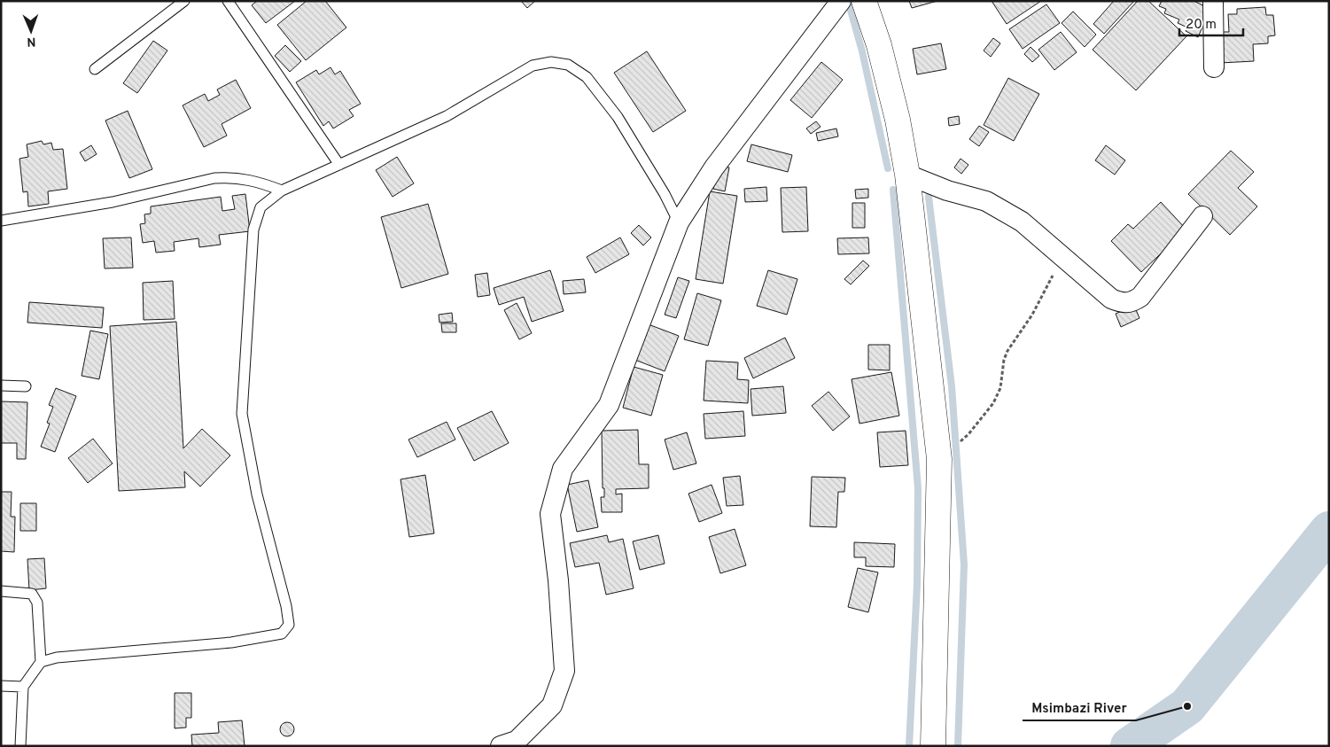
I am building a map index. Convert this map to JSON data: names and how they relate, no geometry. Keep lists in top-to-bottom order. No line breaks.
{"places":["Msimbazi River"],"scale_bar":"20 m","north":"bottom"}
